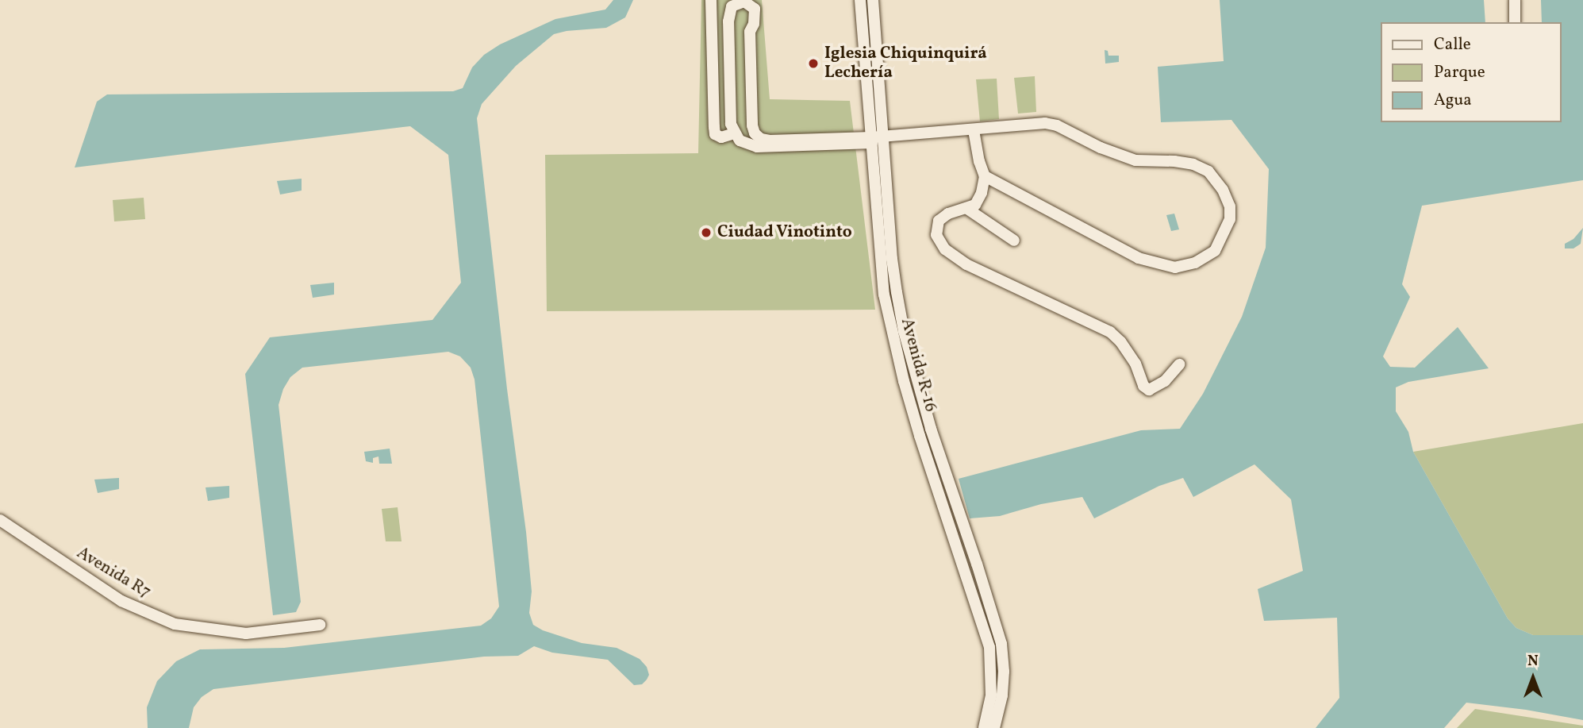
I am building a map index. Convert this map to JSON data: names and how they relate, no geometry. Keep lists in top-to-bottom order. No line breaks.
{"streets":{"street":["Avenida R-16","Avenida R7"]},"places":["Iglesia Chiquinquirá Lechería","Ciudad Vinotinto"],"legend":["Calle","Parque","Agua"],"north":"top"}
